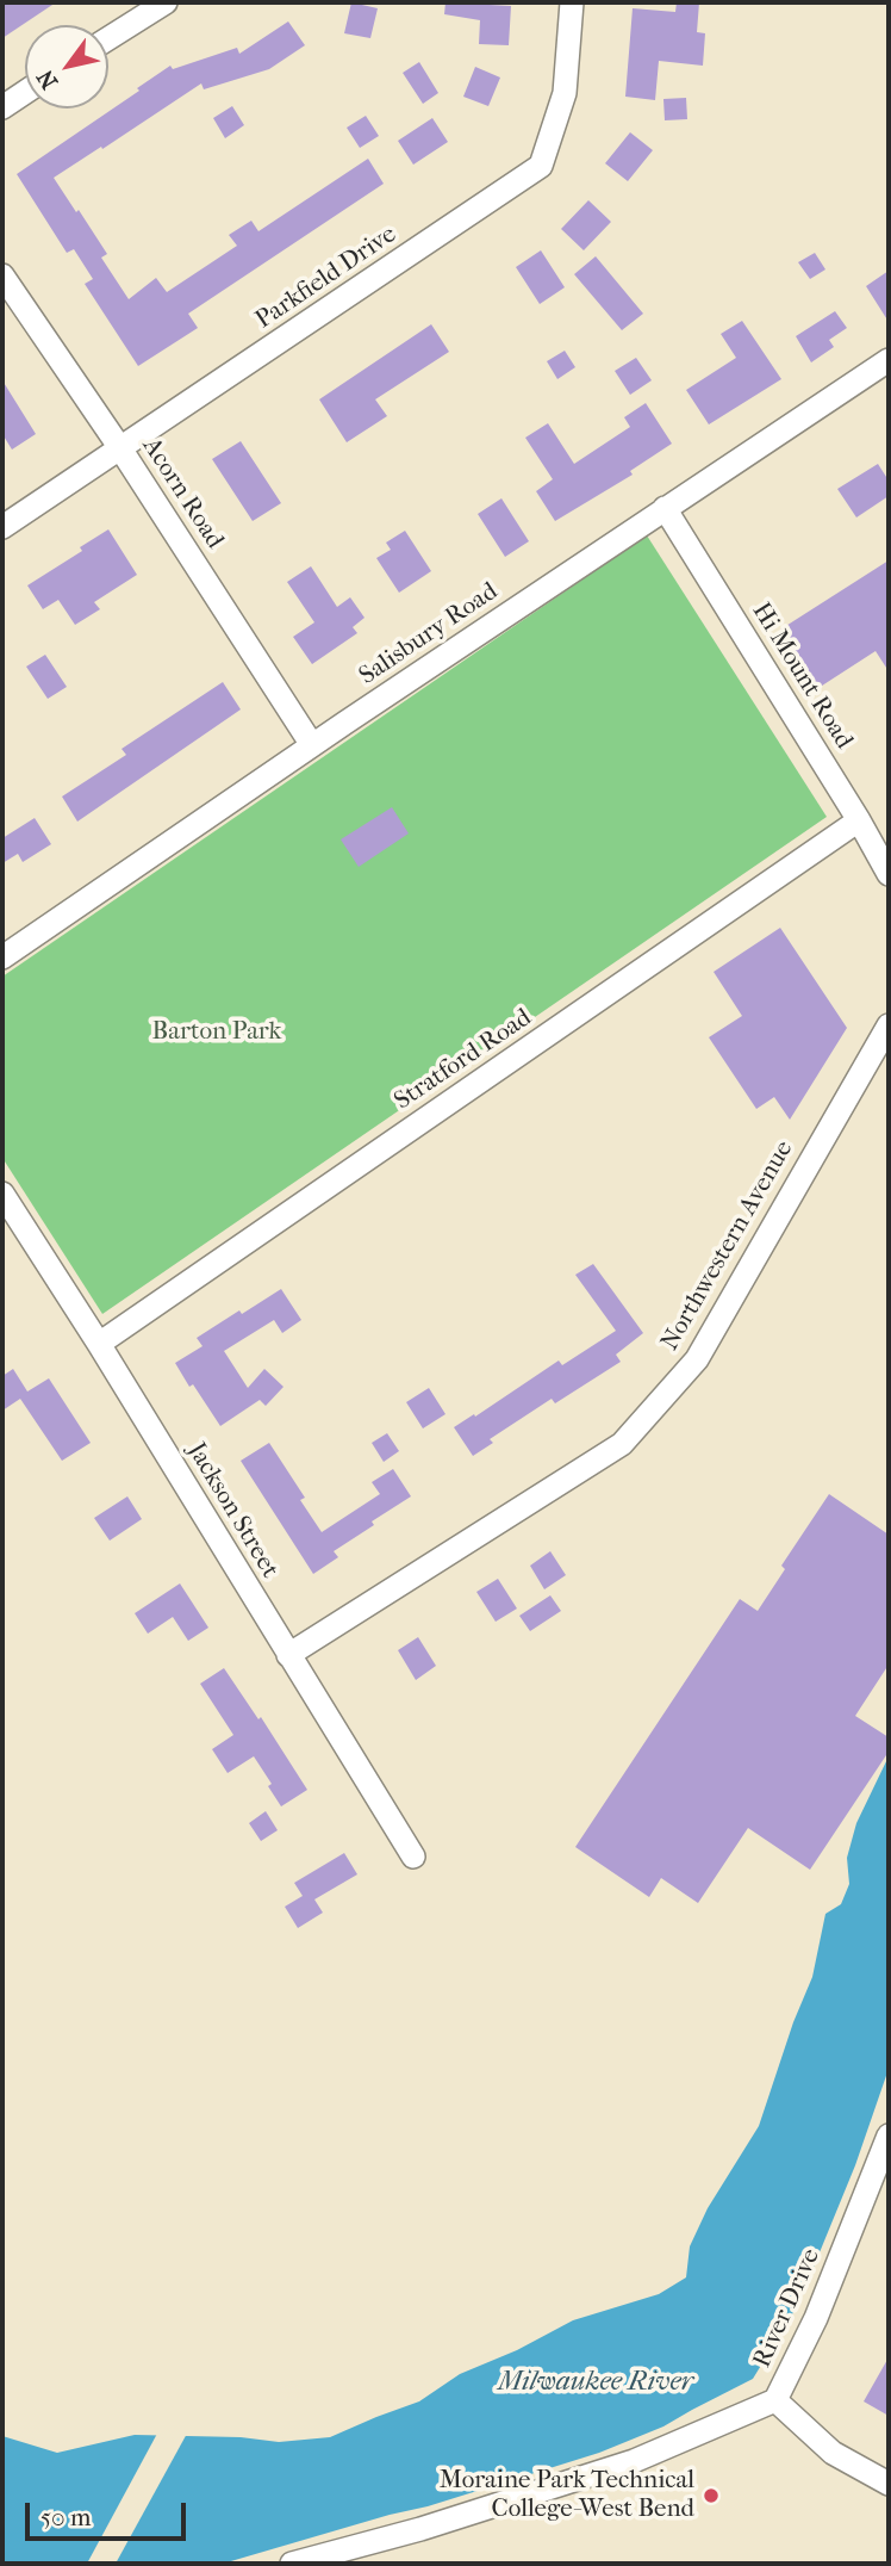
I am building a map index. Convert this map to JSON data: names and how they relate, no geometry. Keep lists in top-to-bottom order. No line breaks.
{"streets":{"street":["Parkfield Drive","Acorn Road","Salisbury Road","Hi Mount Road","Stratford Road","Northwestern Avenue","Jackson Street","River Drive"]},"crossings":[["Parkfield Drive","Acorn Road"],["Acorn Road","Salisbury Road"],["Salisbury Road","Hi Mount Road"],["Hi Mount Road","Stratford Road"],["Stratford Road","Jackson Street"],["Northwestern Avenue","Jackson Street"]],"water":["Milwaukee River"],"parks":["Barton Park"],"places":["Moraine Park Technical College-West Bend"],"scale_bar":"50 m","north":"bottom left"}
